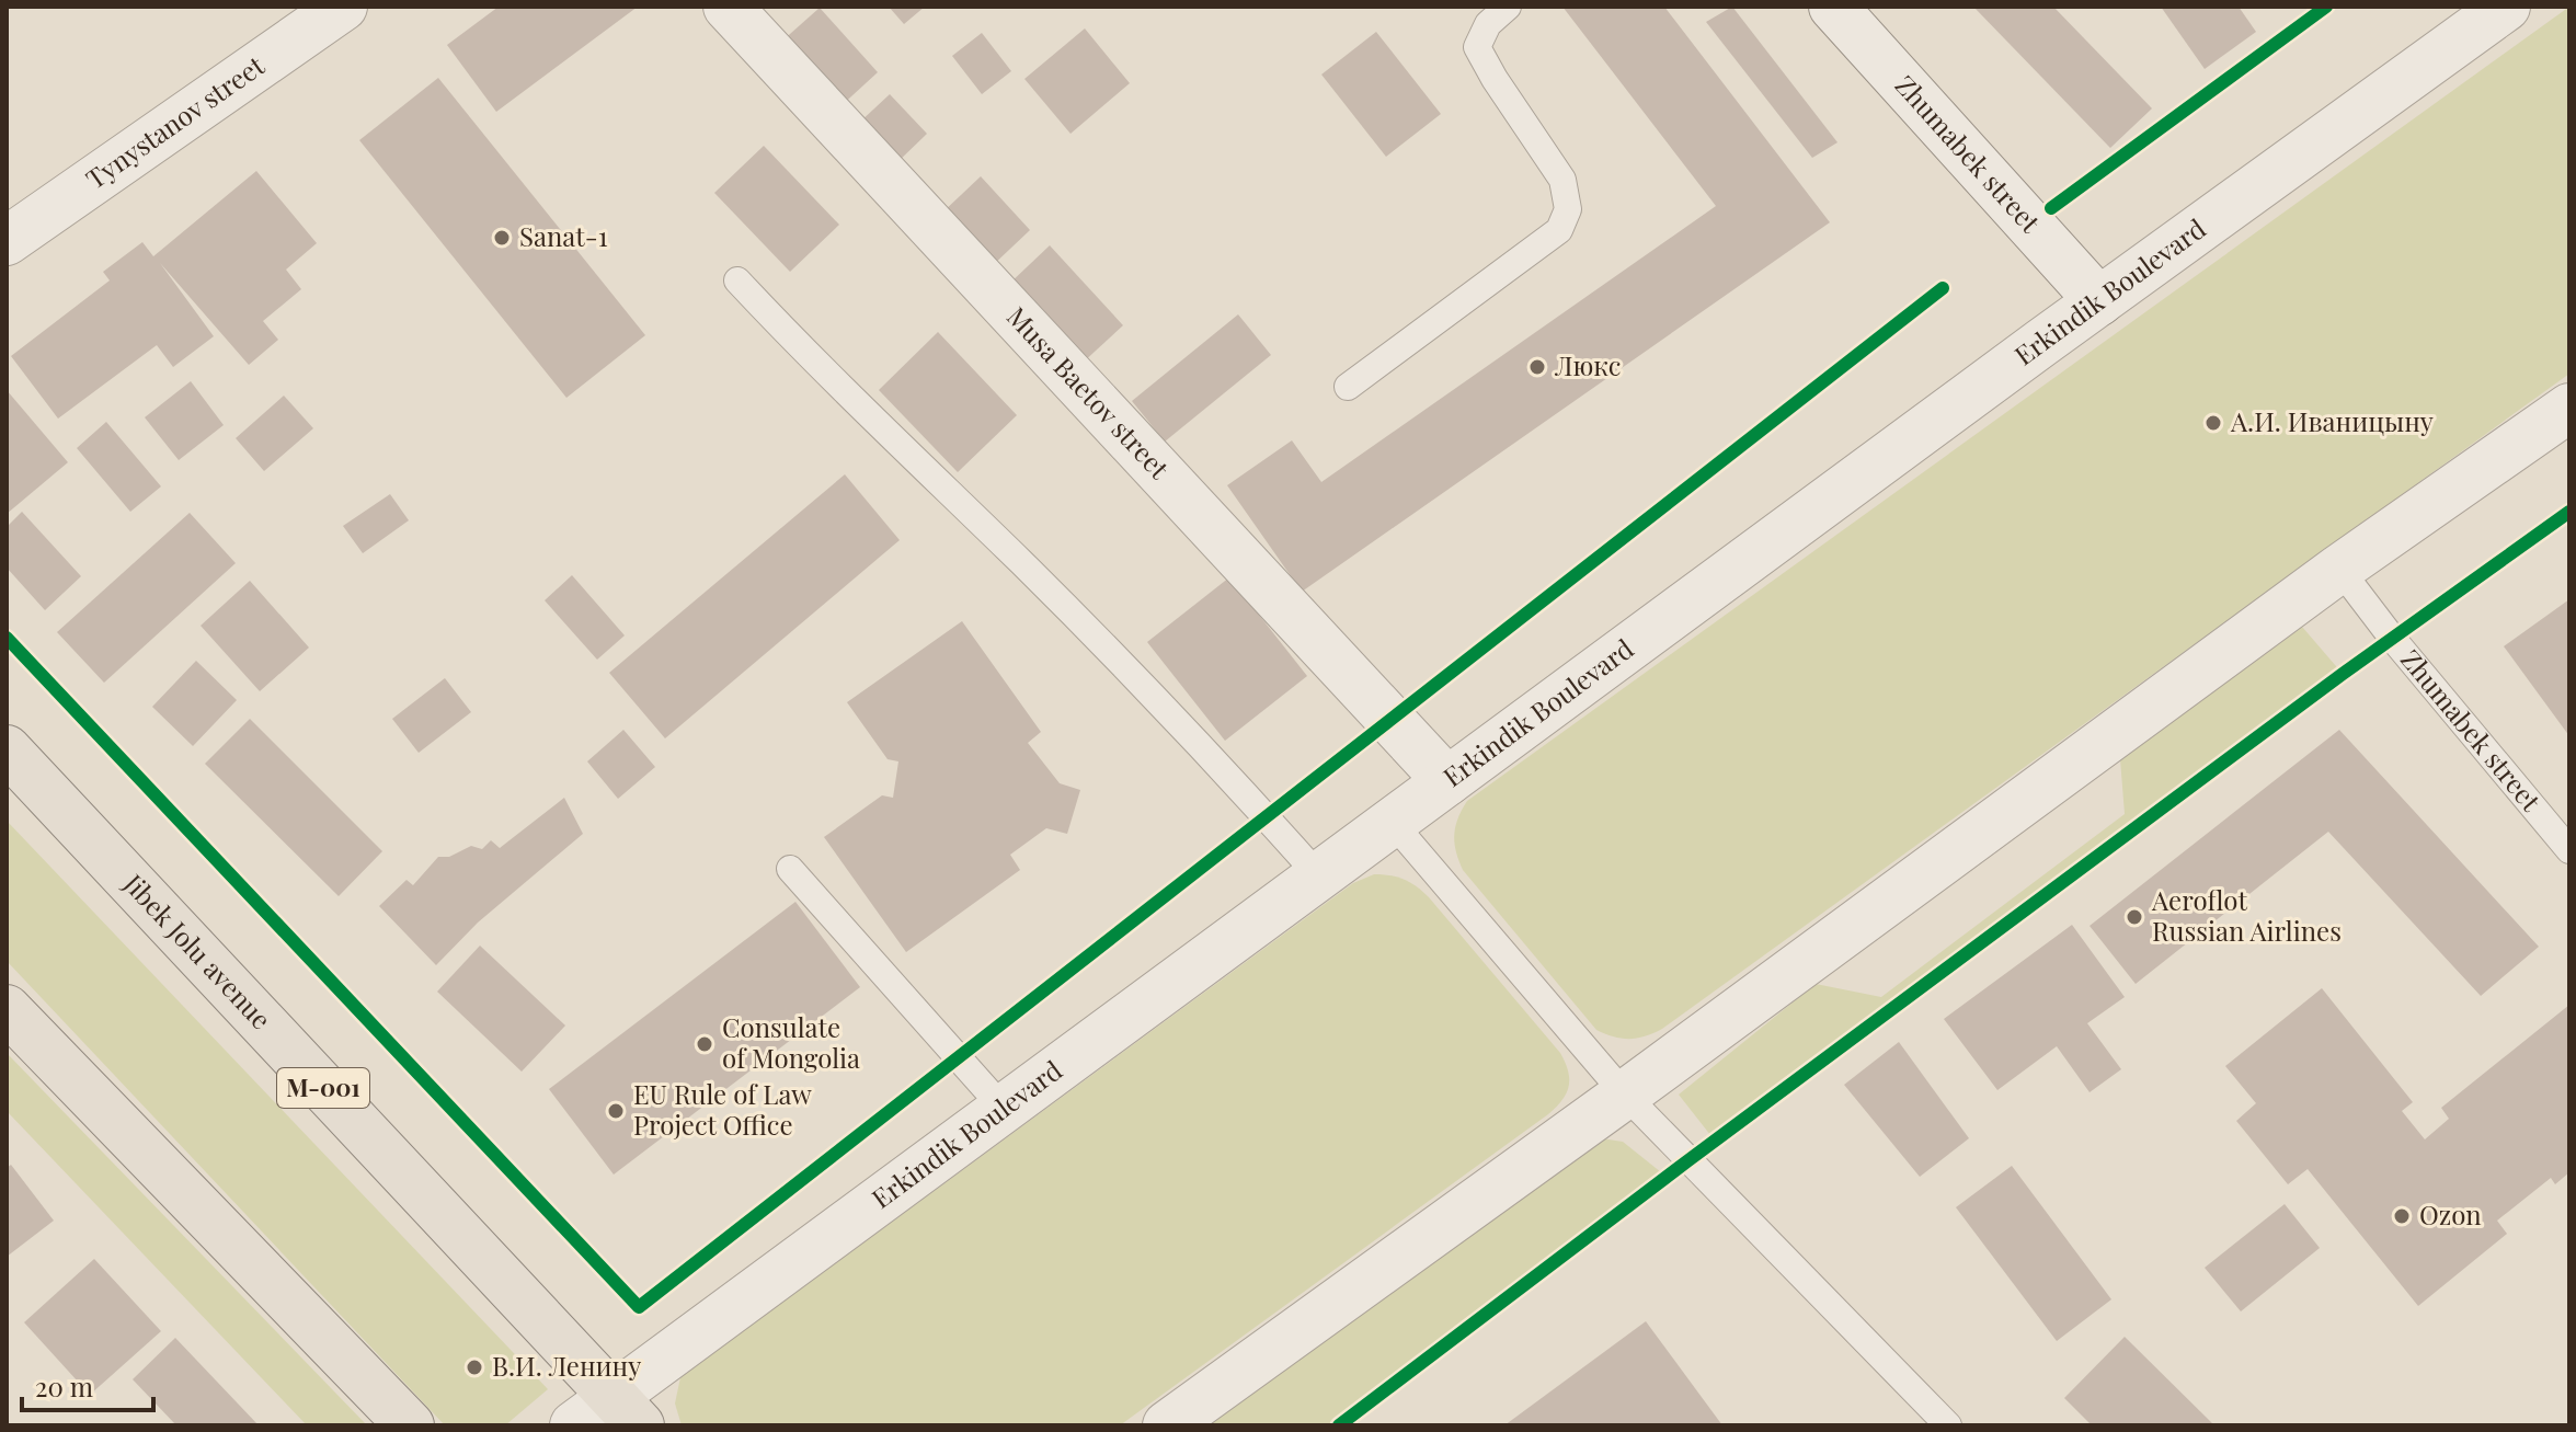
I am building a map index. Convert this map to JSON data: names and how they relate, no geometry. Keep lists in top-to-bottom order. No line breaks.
{"streets":{"main road":["Jibek Jolu avenue","М-001"],"street":["Tynystanov street","Zhumabek street","Erkindik Boulevard","Musa Baetov street"]},"crossings":[["Zhumabek street","Erkindik Boulevard"],["Erkindik Boulevard","Musa Baetov street"],["Erkindik Boulevard","Jibek Jolu avenue"]],"places":["Sanat-1","Люкс","А.И. Иваницыну","Aeroflot Russian Airlines","Consulate of Mongolia","EU Rule of Law Project Office","Ozon","В.И. Ленину"],"scale_bar":"20 m"}
